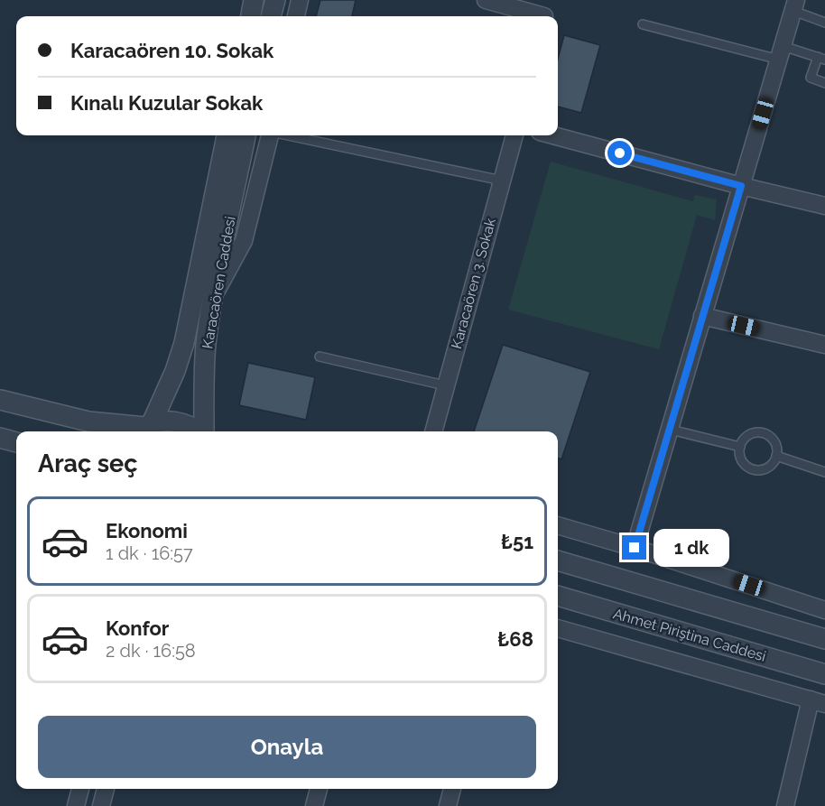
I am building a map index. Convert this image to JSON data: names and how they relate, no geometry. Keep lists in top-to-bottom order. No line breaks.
{"streets":{"street":["Karacaören Caddesi","Karacaören 3. Sokak","Ahmet Piriştina Caddesi"]},"page":{"banner":["Karacaören 10. Sokak","Kınalı Kuzular Sokak"],"heading":"Araç seç","list":[{"name":"Ekonomi","note":"1 dk · 16:57","value":"₺51"},{"name":"Konfor","note":"2 dk · 16:58","value":"₺68"}],"bubble":"1 dk","buttons":"Onayla"}}
